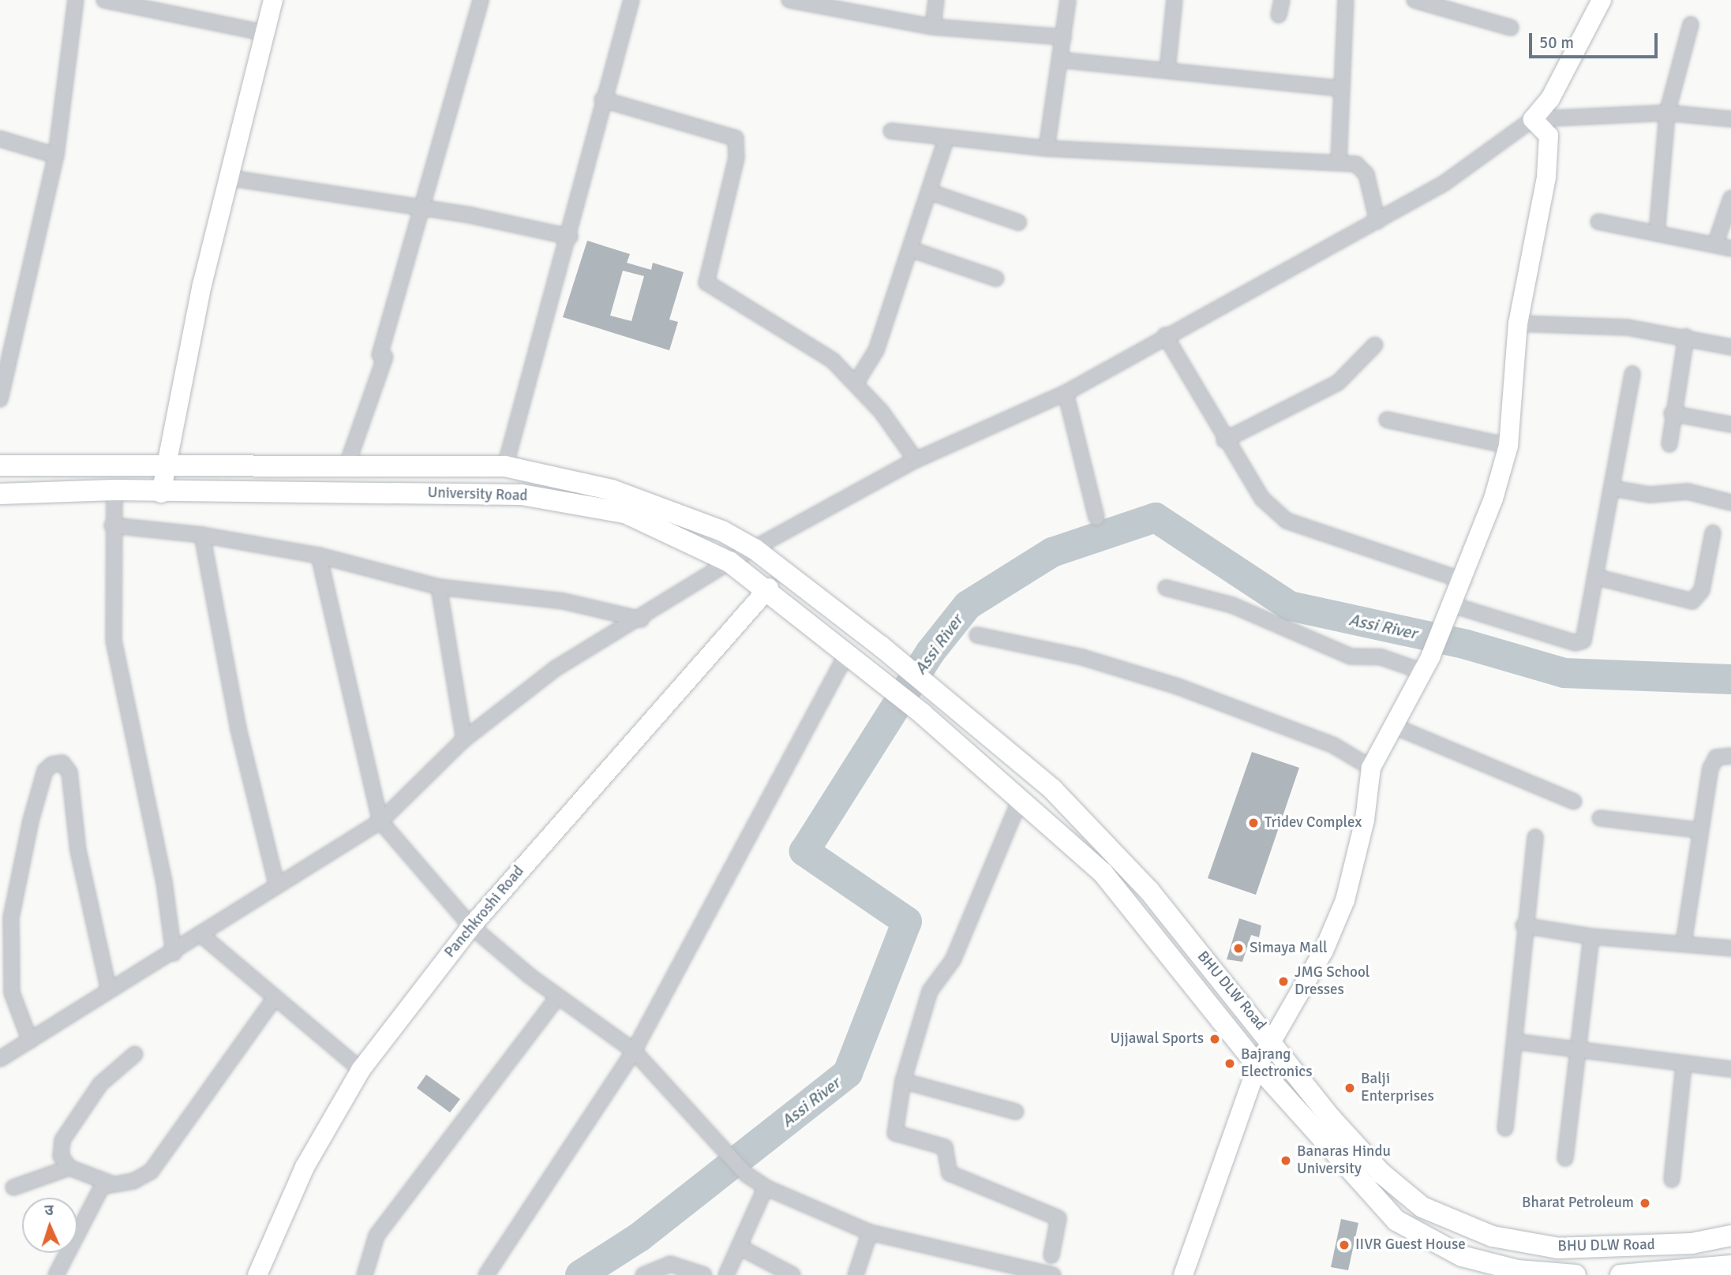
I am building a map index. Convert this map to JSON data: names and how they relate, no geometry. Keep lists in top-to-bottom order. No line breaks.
{"streets":{"main road":["University Road","BHU DLW Road"],"street":["Panchkroshi Road"]},"crossings":[["University Road","Panchkroshi Road"],["University Road","BHU DLW Road"]],"water":["Assi River"],"places":["Tridev Complex","Simaya Mall","JMG School Dresses","Ujjawal Sports","Bajrang Electronics","Balji Enterprises","Banaras Hindu University","Bharat Petroleum","IIVR Guest House"],"scale_bar":"50 m","north":"top"}
